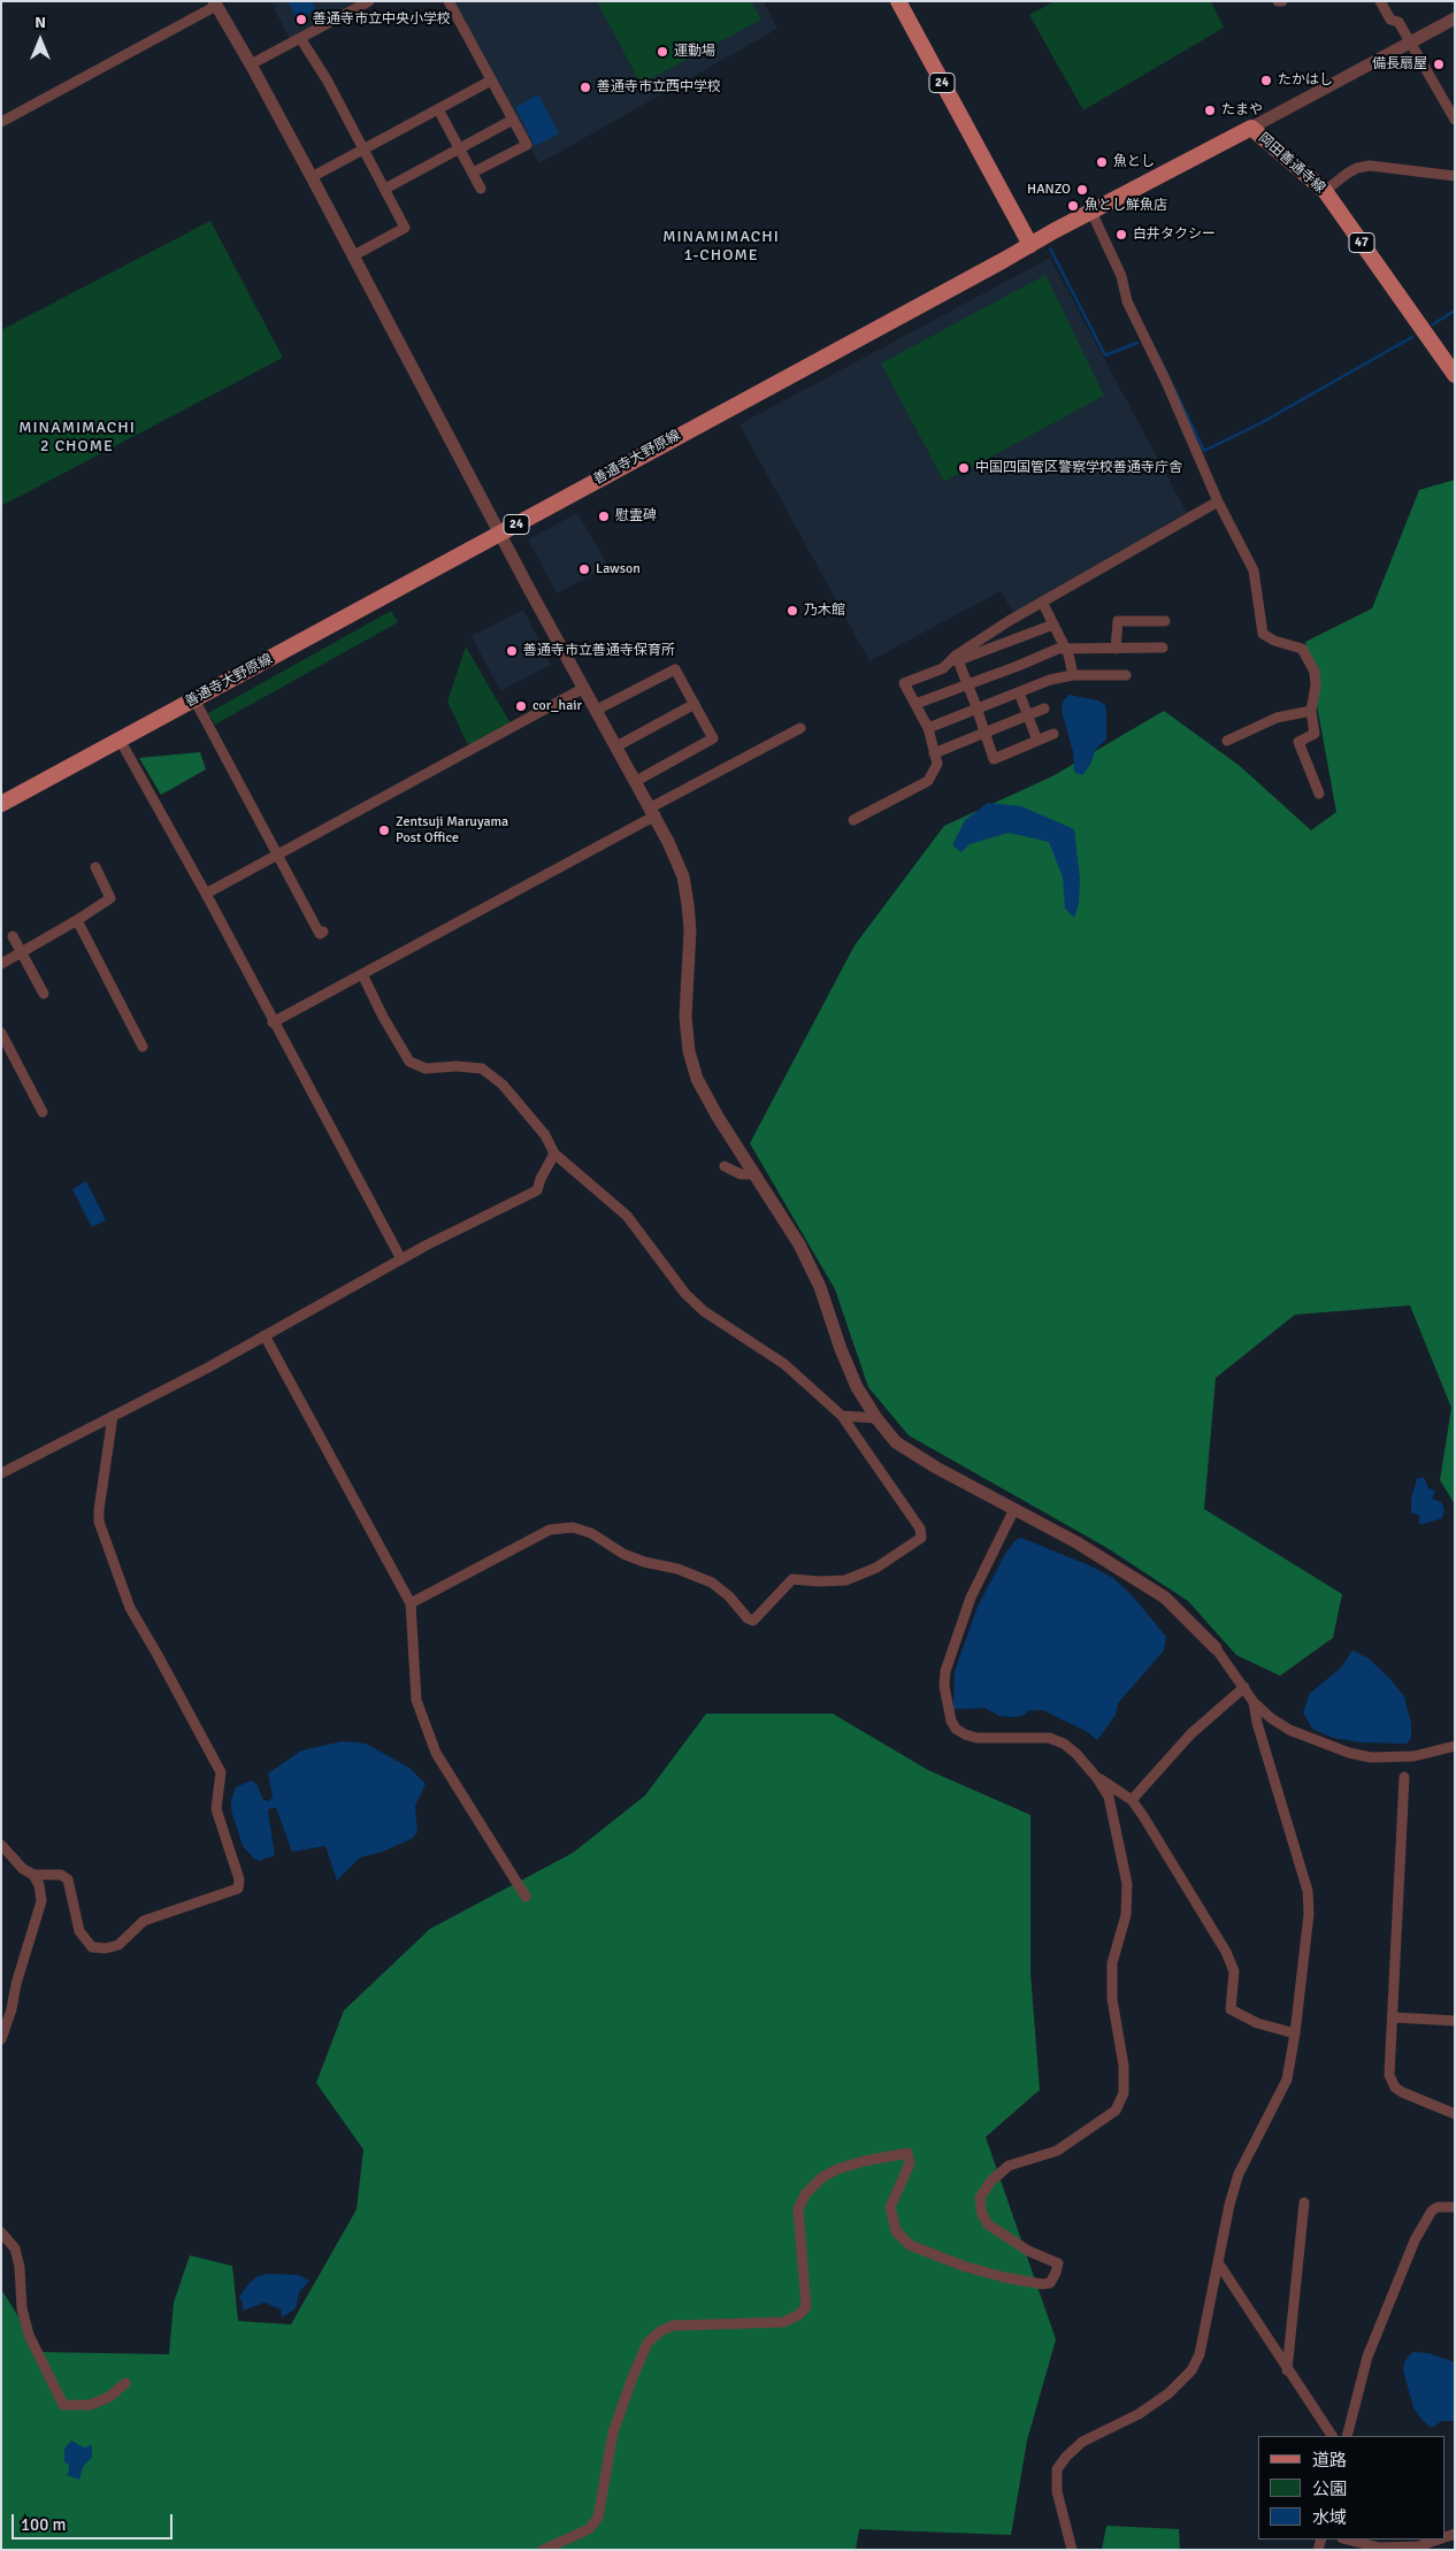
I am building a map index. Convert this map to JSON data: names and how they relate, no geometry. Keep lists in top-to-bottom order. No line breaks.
{"streets":{"main road":["24","岡田善通寺線","47","善通寺大野原線"]},"crossings":[["24","岡田善通寺線"],["24","善通寺大野原線"],["岡田善通寺線","善通寺大野原線"]],"districts":["MINAMIMACHI 1-CHOME","MINAMIMACHI 2 CHOME"],"places":["善通寺市立中央小学校","運動場","備長扇屋","たかはし","善通寺市立西中学校","たまや","魚とし","HANZO","魚とし鮮魚店","白井タクシー","中国四国管区警察学校善通寺庁舎","慰霊碑","Lawson","乃木館","善通寺市立善通寺保育所","cor_hair","Zentsuji Maruyama Post Office"],"legend":["道路","公園","水域"],"scale_bar":"100 m","north":"top"}
